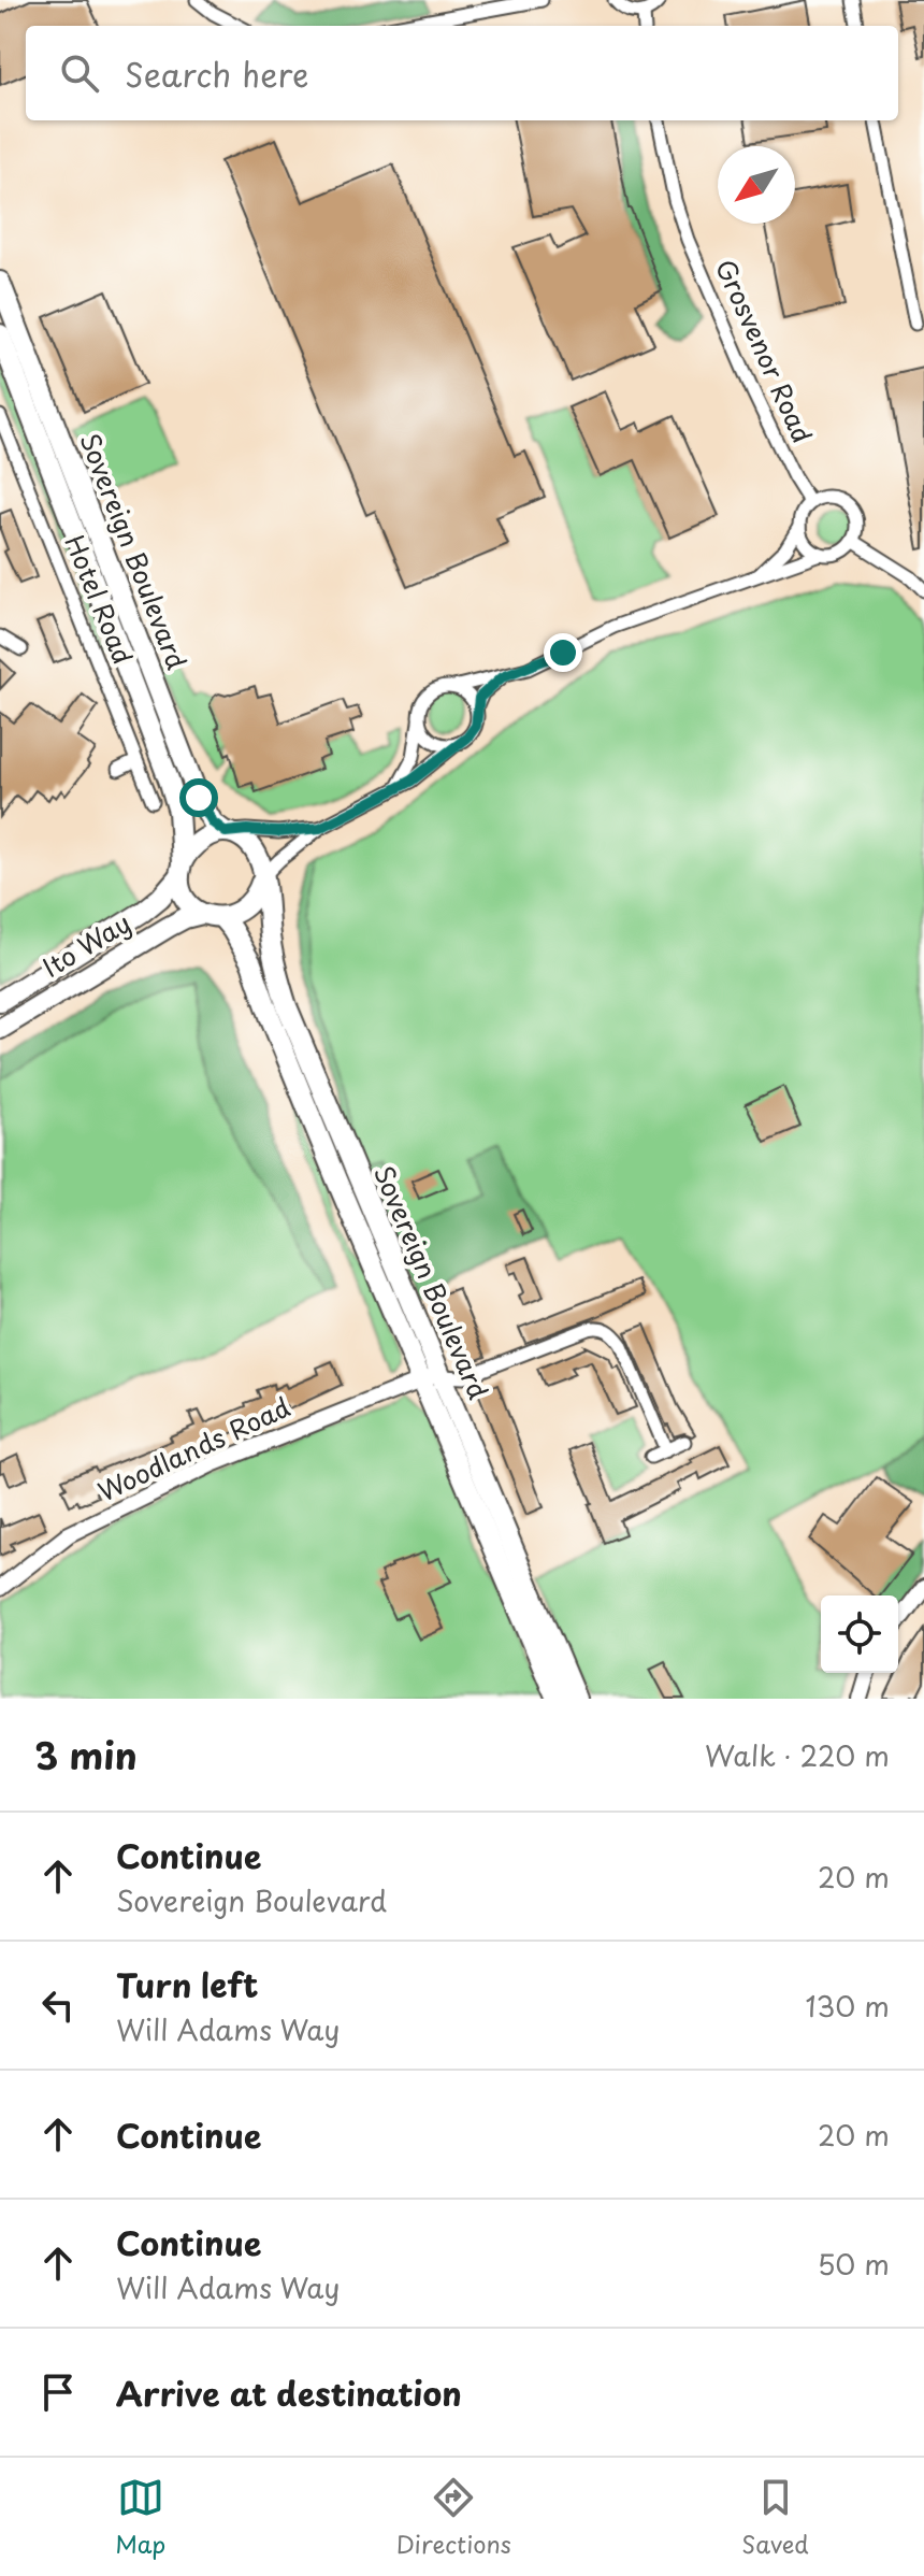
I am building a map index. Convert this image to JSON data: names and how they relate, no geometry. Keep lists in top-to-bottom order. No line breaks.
{"streets":{"main road":["Sovereign Boulevard","Ito Way"],"street":["Grosvenor Road","Hotel Road","Woodlands Road"]},"crossings":[["Sovereign Boulevard","Ito Way"],["Sovereign Boulevard","Woodlands Road"]],"north":"bottom left","page":{"search":"Search here","heading":["3 min","Walk · 220 m"],"list":[["Continue","Sovereign Boulevard","20 m"],["Turn left","Will Adams Way","130 m"],["Continue","20 m"],["Continue","Will Adams Way","50 m"],"Arrive at destination"],"nav":["Map","Directions","Saved"]}}
